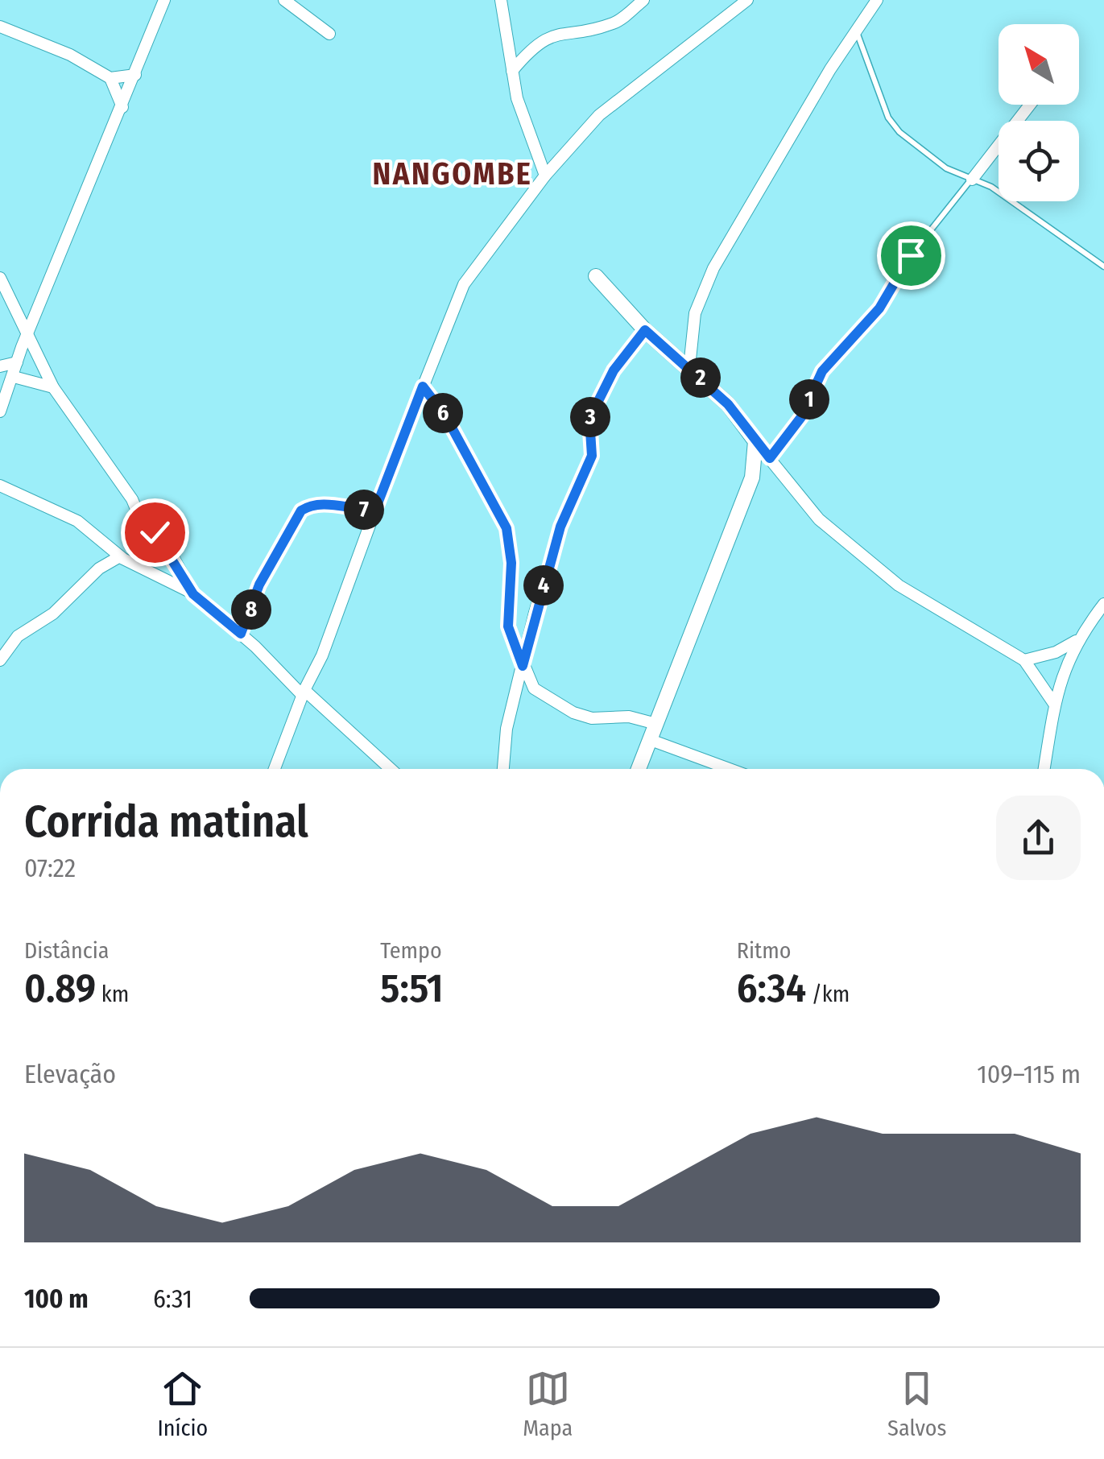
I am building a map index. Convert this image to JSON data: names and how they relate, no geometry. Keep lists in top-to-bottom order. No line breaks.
{"districts":["NANGOMBE"],"north":"top left","page":{"pins":["2","1","6","3","7","4","8"],"heading":["Corrida matinal","07:22"],"stats":[["Distância","0.89 km"],["Tempo","5:51"],["Ritmo","6:34 /km"]],"chart":["Elevação","109–115 m"],"list":[{"name":"100 m","note":"6:31"}],"tabs":["Início","Mapa","Salvos"]}}
